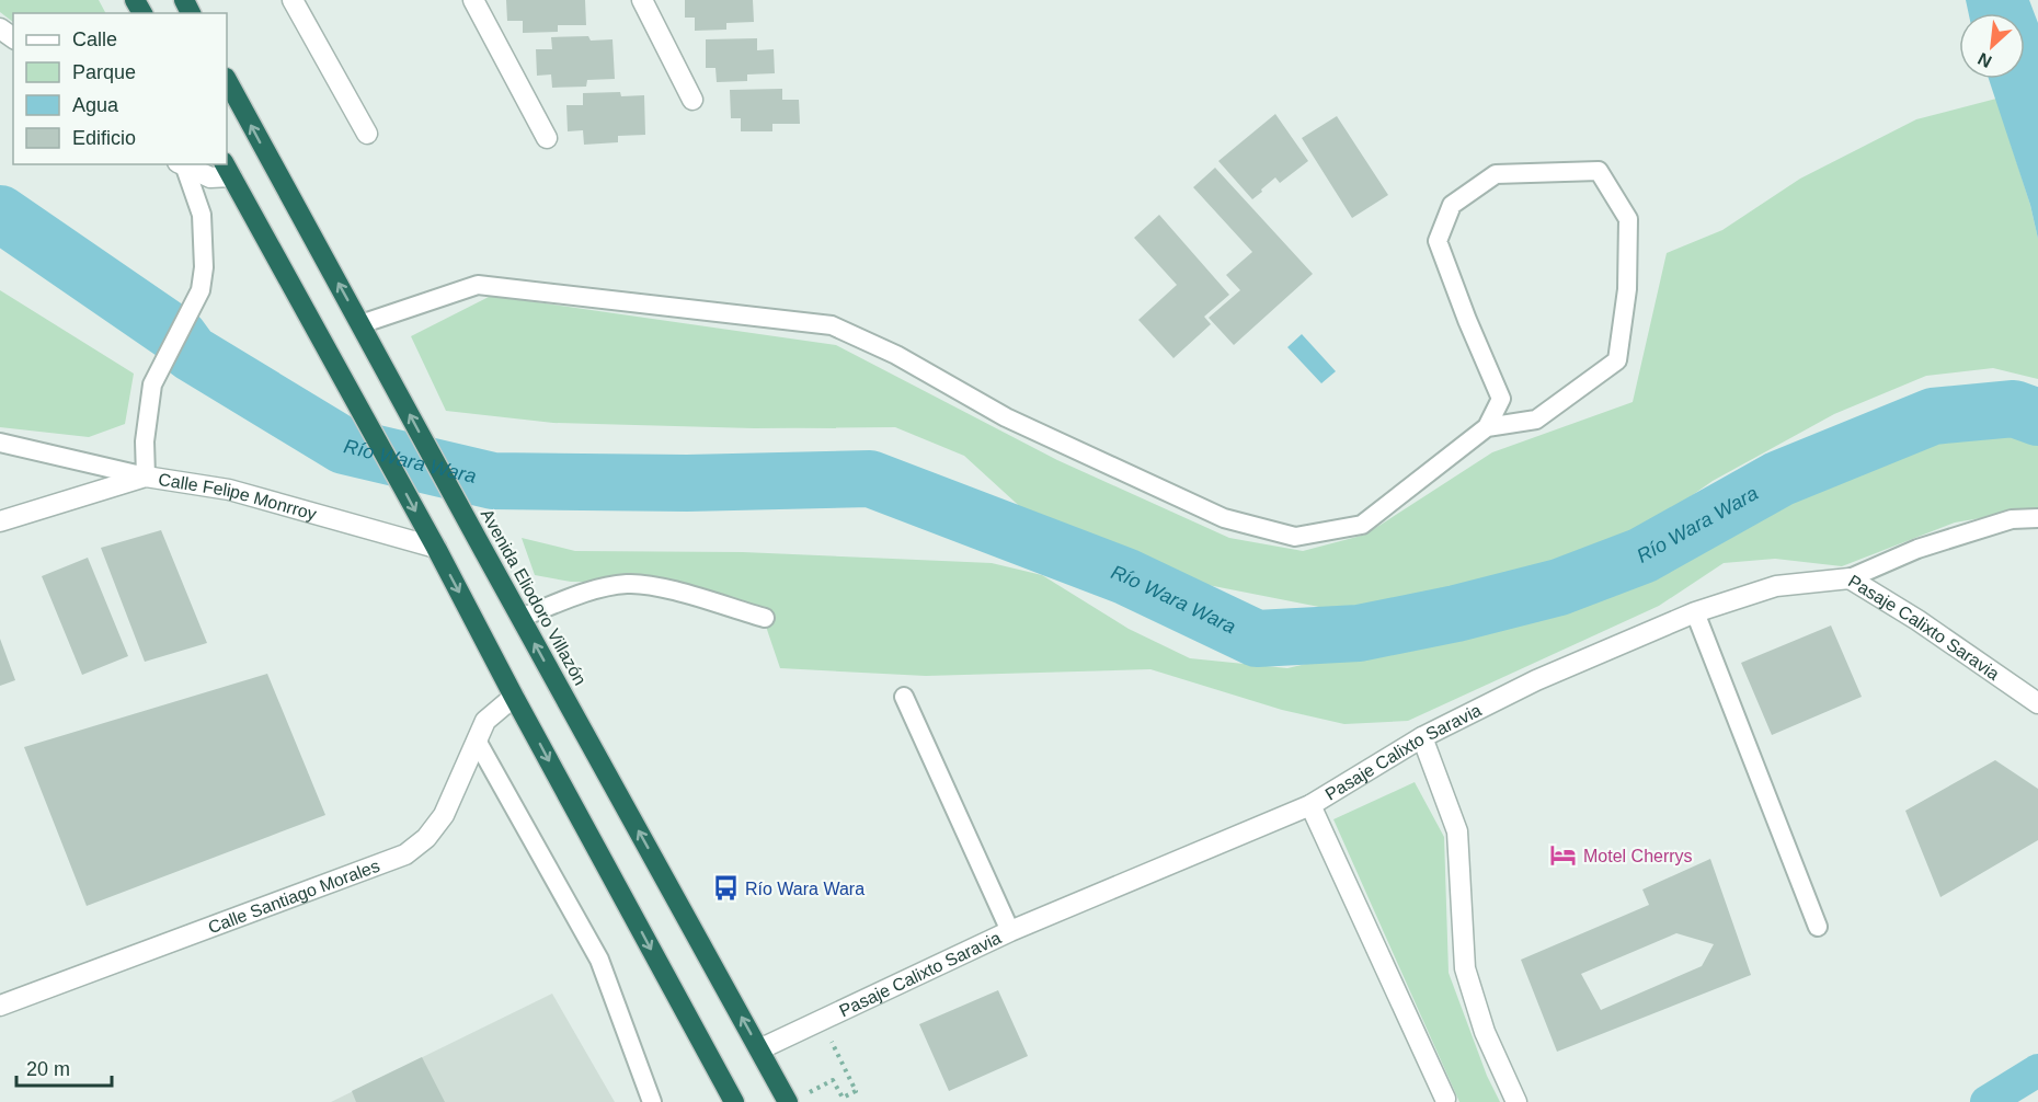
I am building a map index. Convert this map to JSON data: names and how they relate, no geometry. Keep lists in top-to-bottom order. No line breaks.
{"streets":{"highway":["Avenida Eliodoro Villazón"],"street":["Calle Felipe Monrroy","Pasaje Calixto Saravia","Calle Santiago Morales"]},"crossings":[["Avenida Eliodoro Villazón","Pasaje Calixto Saravia"]],"water":["Río Wara Wara"],"places":{"hotel":["Motel Cherrys"],"bus stop":["Río Wara Wara"]},"legend":["Calle","Parque","Agua","Edificio"],"scale_bar":"20 m","north":"bottom left"}
